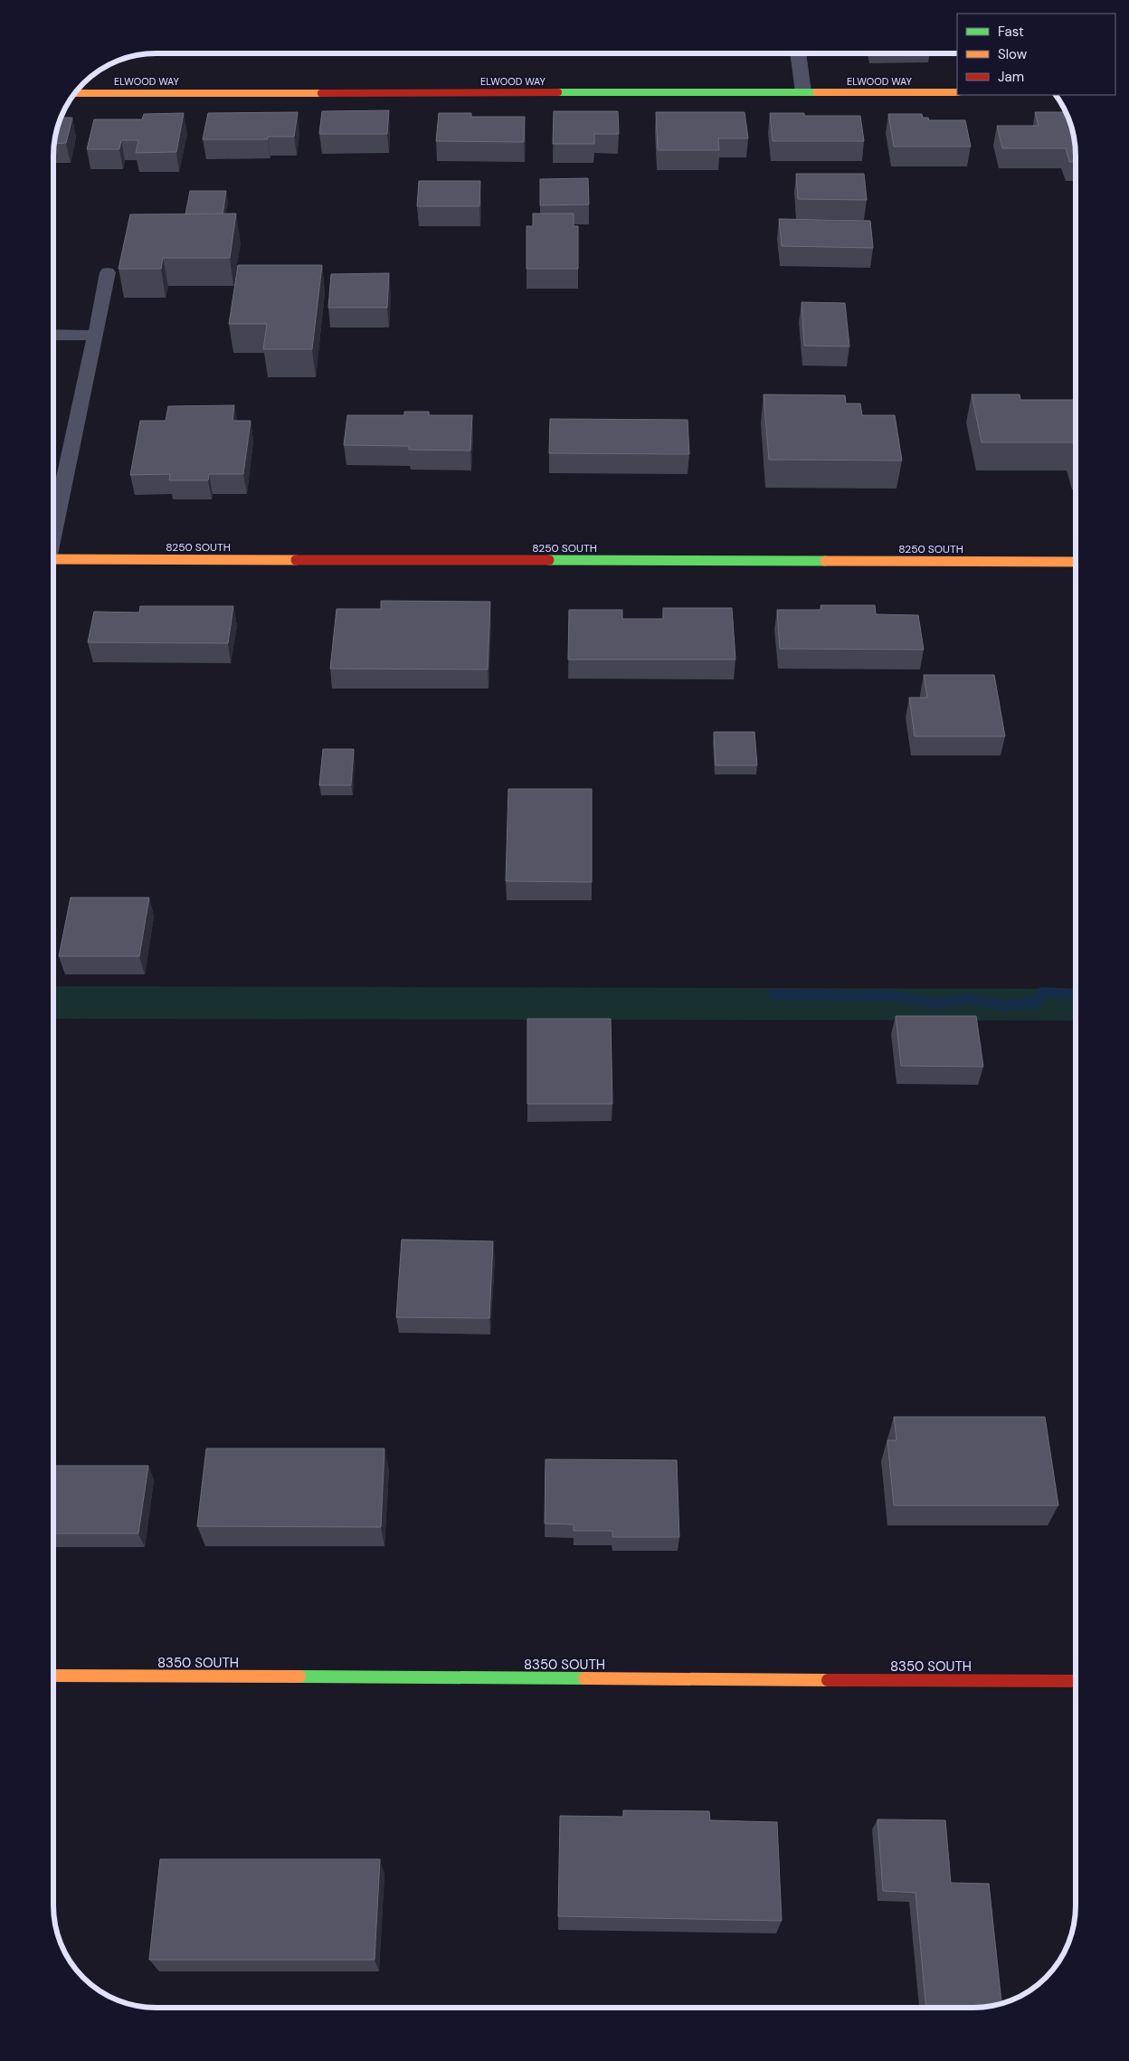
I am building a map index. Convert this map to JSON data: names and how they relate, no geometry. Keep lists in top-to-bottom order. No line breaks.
{"streets":{"street":["ELWOOD WAY","8250 SOUTH","8350 SOUTH"]},"legend":["Fast","Slow","Jam"]}
